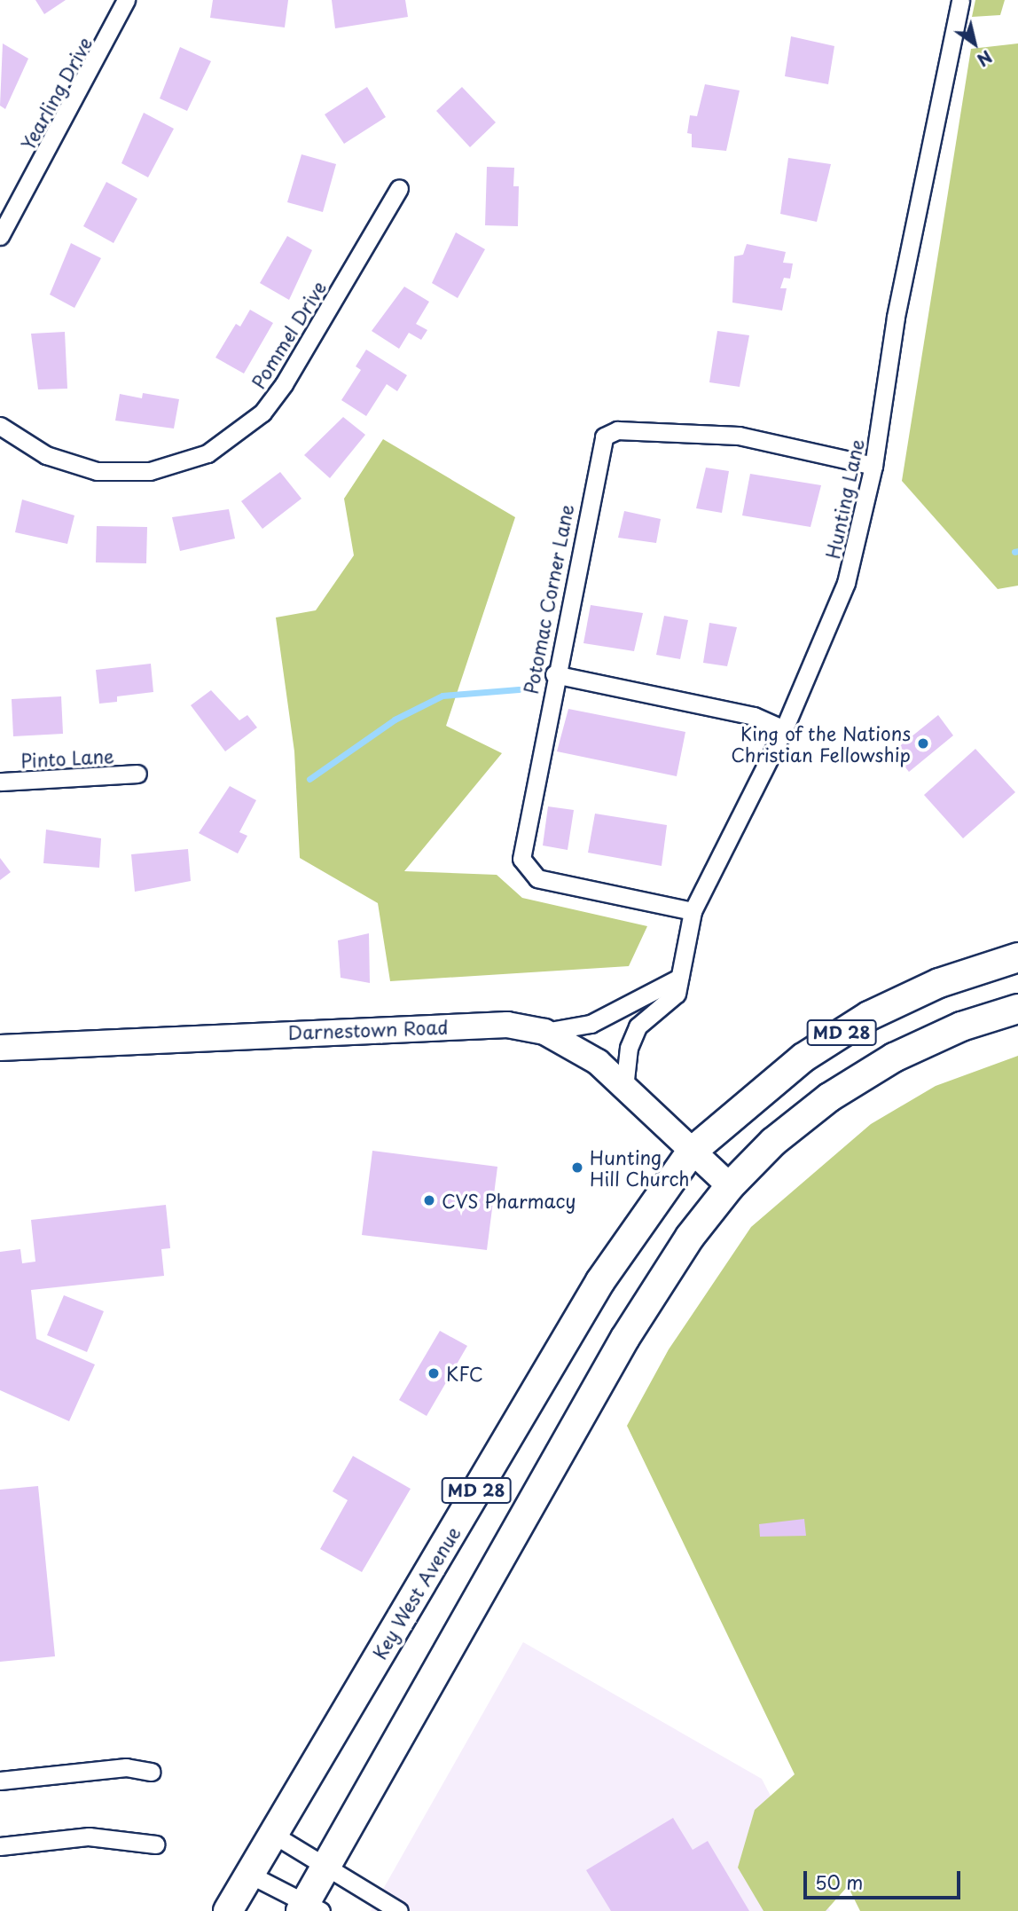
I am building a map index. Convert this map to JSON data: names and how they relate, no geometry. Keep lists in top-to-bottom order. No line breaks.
{"streets":{"main road":["Darnestown Road","MD 28","Key West Avenue"],"street":["Yearling Drive","Pommel Drive","Hunting Lane","Potomac Corner Lane","Pinto Lane"]},"crossings":[["Hunting Lane","Potomac Corner Lane"],["Hunting Lane","Darnestown Road"],["Darnestown Road","MD 28"],["Darnestown Road","Key West Avenue"],["MD 28","Key West Avenue"]],"places":["King of the Nations Christian Fellowship","Hunting Hill Church","CVS Pharmacy","KFC"],"scale_bar":"50 m","north":"bottom right"}
